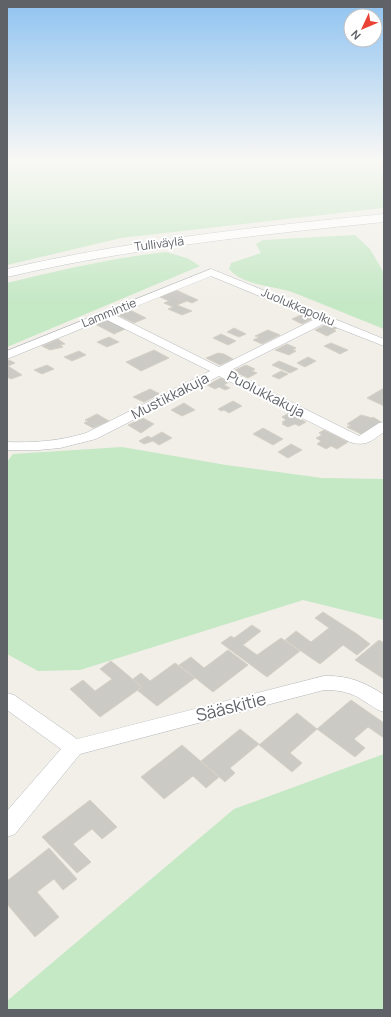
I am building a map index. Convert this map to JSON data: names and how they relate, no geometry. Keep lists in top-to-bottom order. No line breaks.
{"streets":{"main road":["Tulliväylä"],"street":["Juolukkapolku","Lammintie","Puolukkakuja","Mustikkakuja","Sääskitie"]},"crossings":[["Juolukkapolku","Lammintie"],["Juolukkapolku","Mustikkakuja"],["Lammintie","Puolukkakuja"],["Puolukkakuja","Mustikkakuja"]],"north":"bottom left"}
